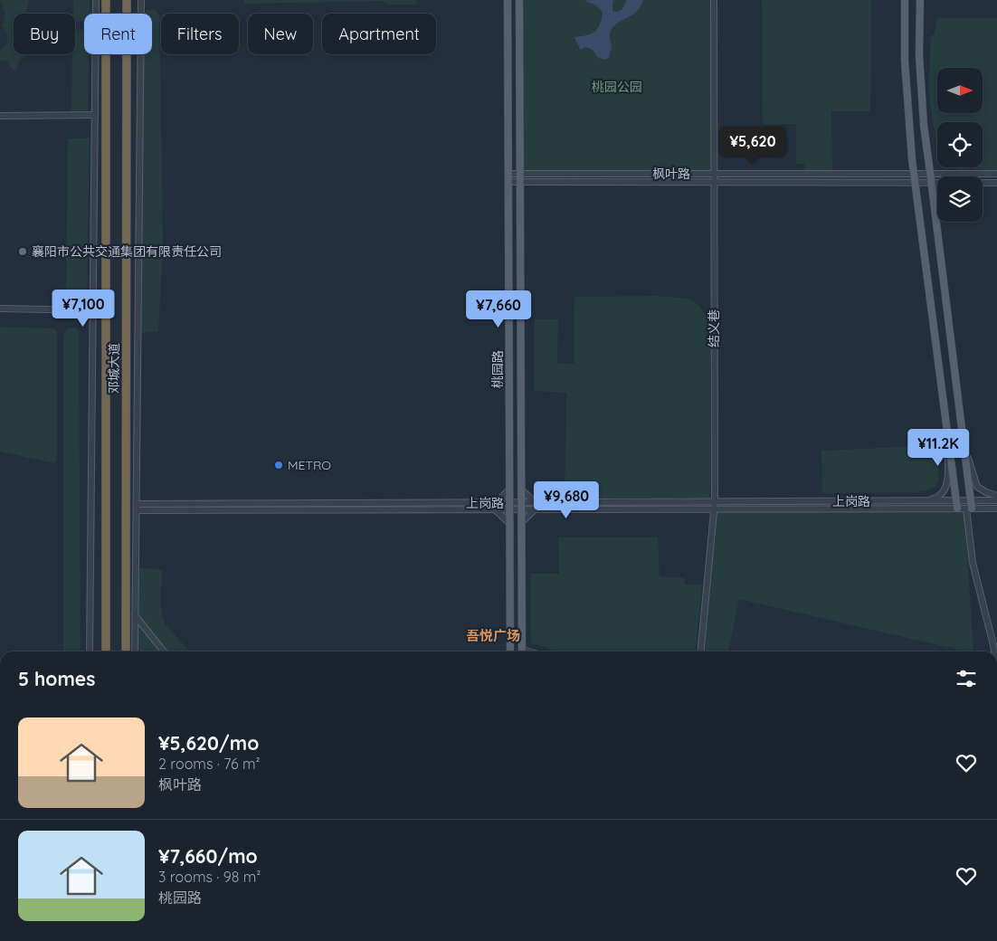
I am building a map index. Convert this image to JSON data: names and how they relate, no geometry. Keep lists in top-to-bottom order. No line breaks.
{"streets":{"highway":["邓城大道"],"main road":["桃园路"],"street":["枫叶路","结义巷","上岗路"]},"crossings":[["枫叶路","结义巷"],["枫叶路","桃园路"],["结义巷","上岗路"],["桃园路","上岗路"]],"districts":["吾悦广场"],"parks":["桃园公园"],"places":["襄阳市公共交通集团有限责任公司","METRO"],"north":"right","page":{"chip":["Buy","Rent","Filters","New","Apartment"],"price":["¥5,620","¥7,100","¥7,660","¥11.2K","¥9,680"],"heading":"5 homes","list":[{"name":"¥5,620/mo","note":"2 rooms · 76 m² · 枫叶路"},{"name":"¥7,660/mo","note":"3 rooms · 98 m² · 桃园路"}]}}
